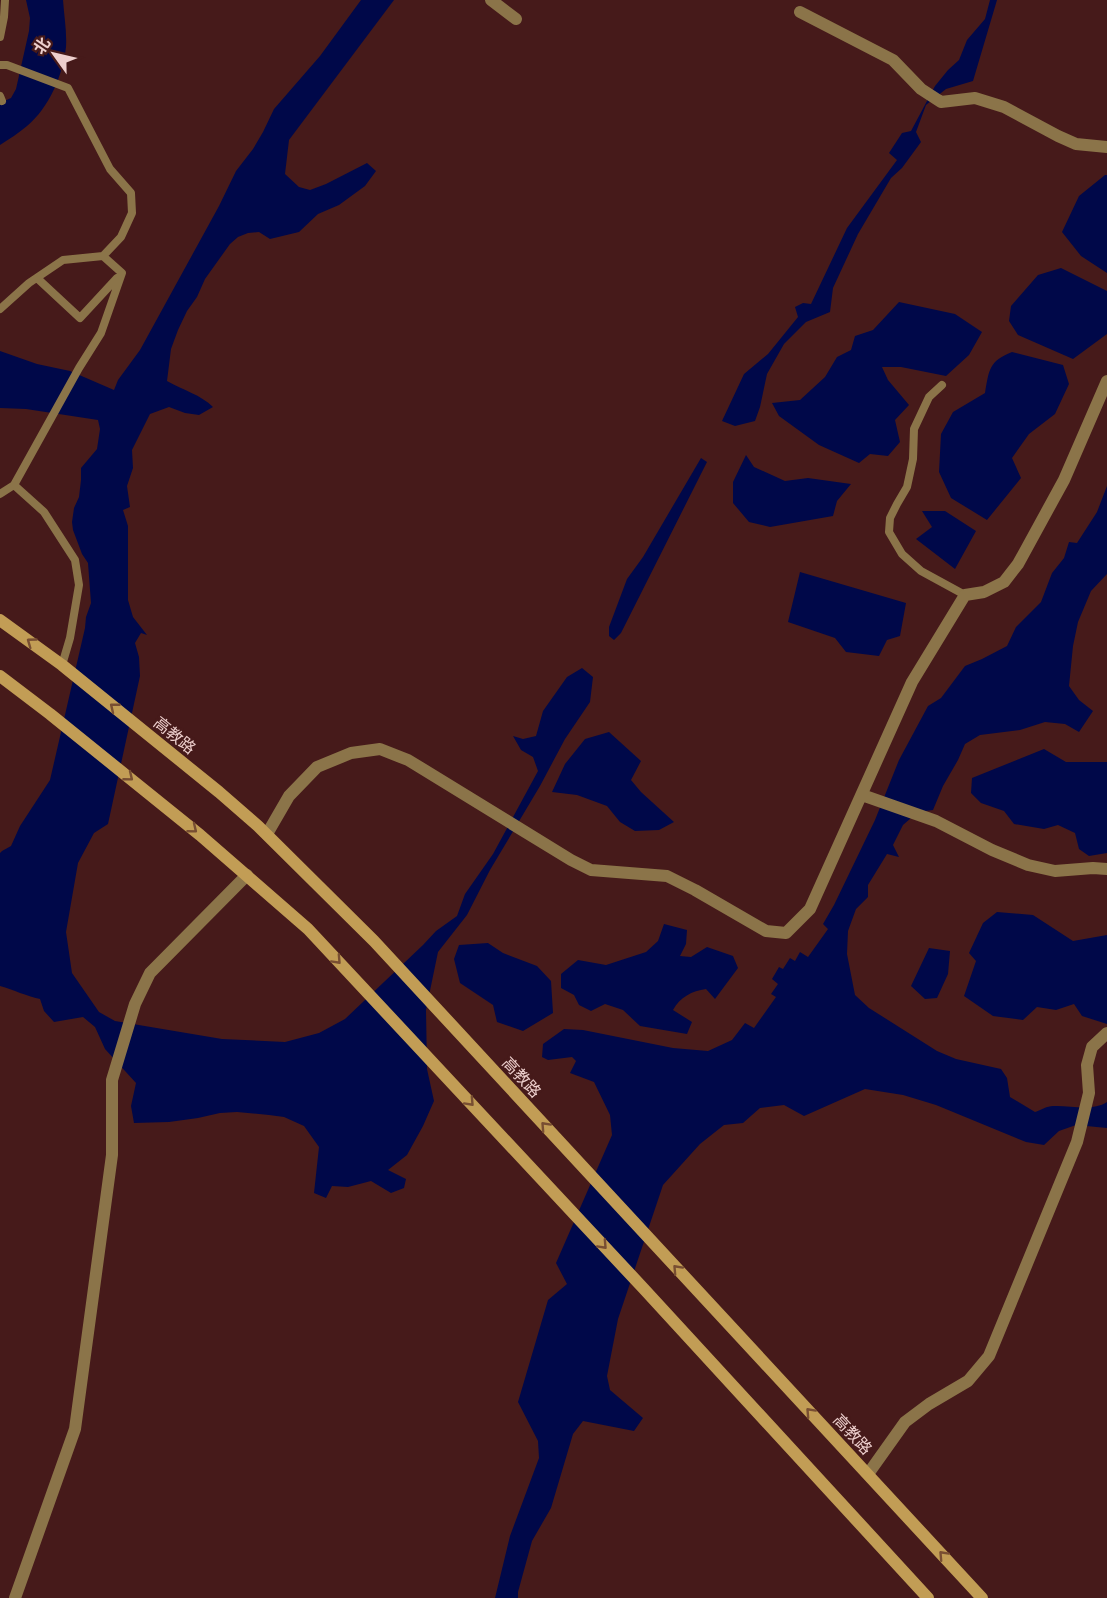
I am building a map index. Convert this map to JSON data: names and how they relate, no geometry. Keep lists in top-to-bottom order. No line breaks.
{"streets":{"main road":["高教路"]},"north":"top left"}
